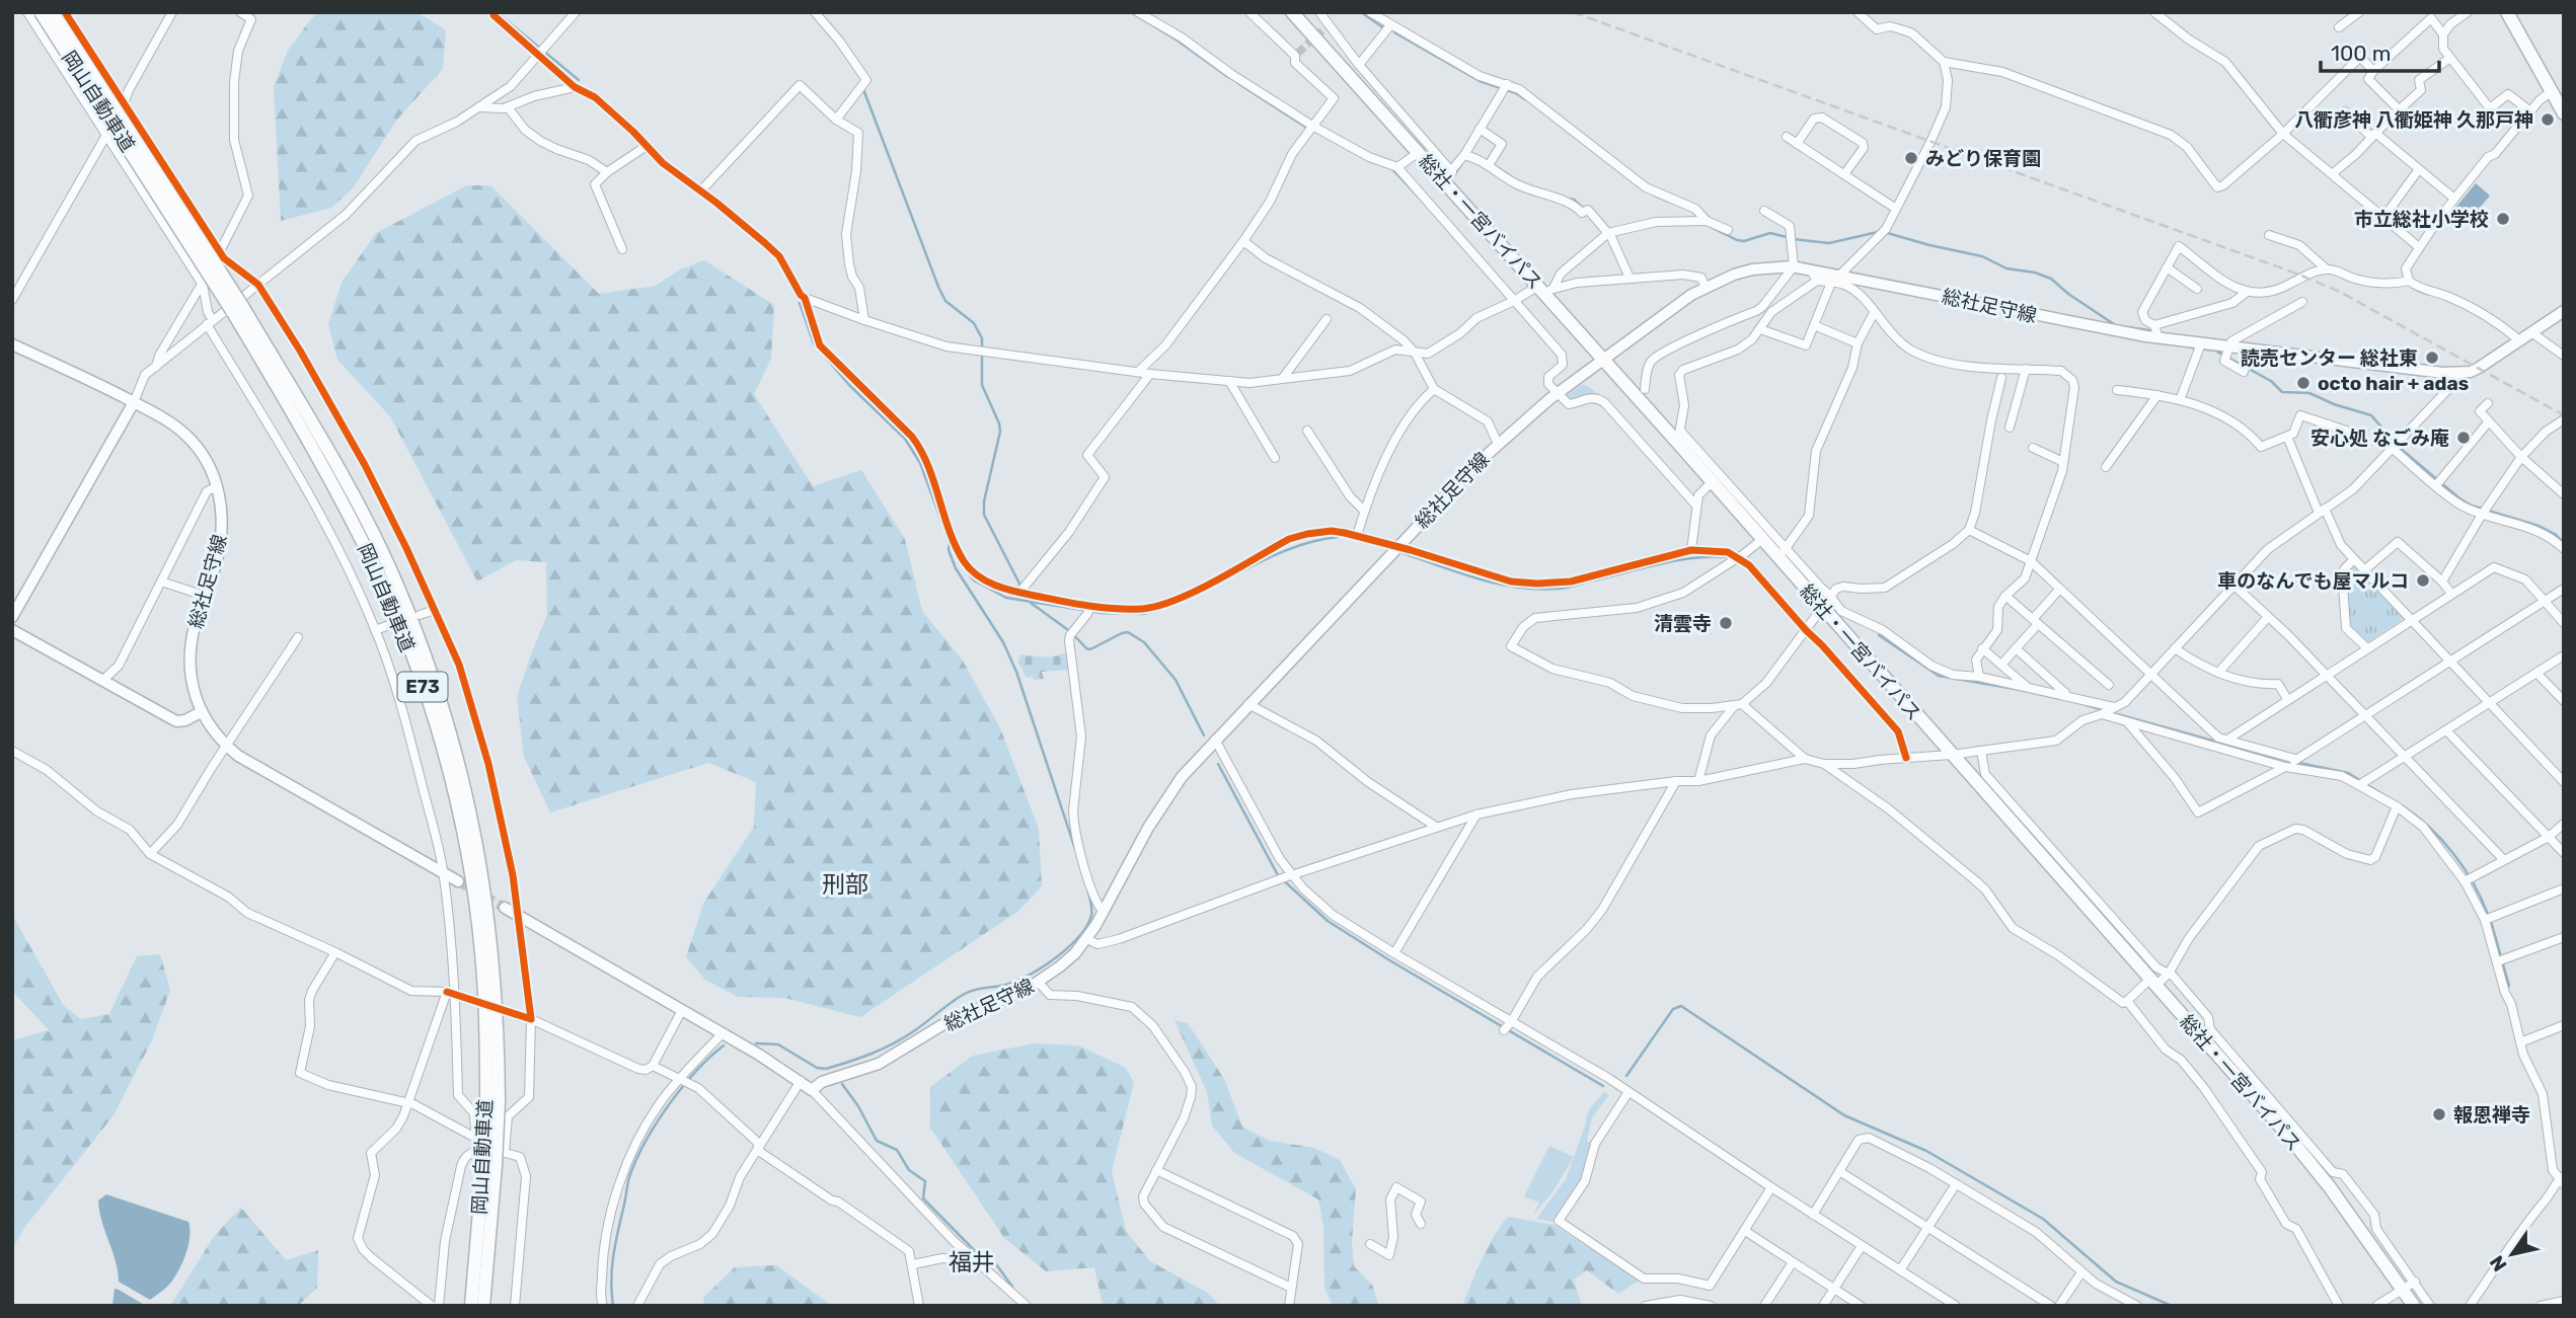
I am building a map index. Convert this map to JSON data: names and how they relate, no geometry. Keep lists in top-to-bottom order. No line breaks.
{"streets":{"highway":["岡山自動車道","総社・一宮バイパス","E73"],"main road":["総社足守線"]},"crossings":[["総社・一宮バイパス","総社足守線"]],"districts":["刑部","福井"],"places":["八衢彦神 八衢姫神 久那戸神","みどり保育園","市立総社小学校","読売センター 総社東","octo hair + adas","安心処 なごみ庵","車のなんでも屋マルコ","清雲寺","報恩禅寺"],"scale_bar":"100 m","north":"bottom left"}
